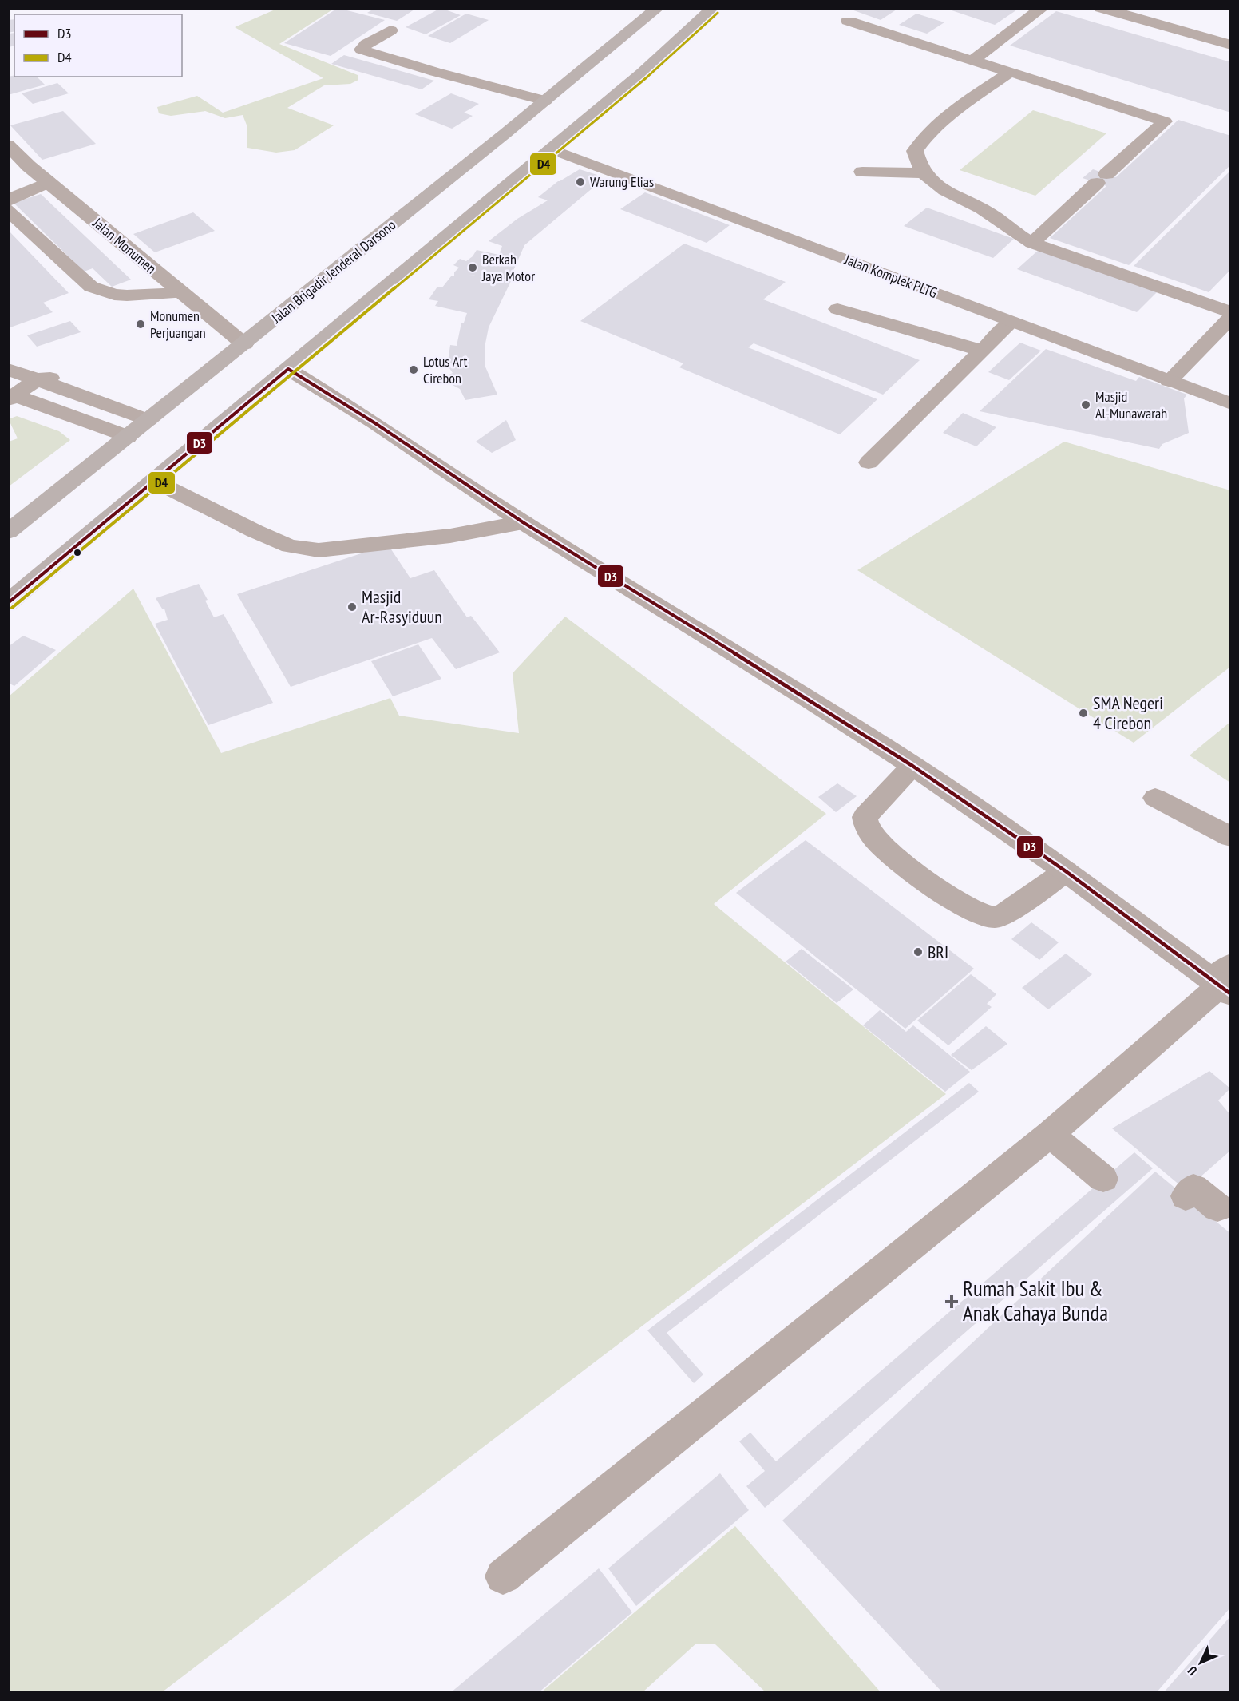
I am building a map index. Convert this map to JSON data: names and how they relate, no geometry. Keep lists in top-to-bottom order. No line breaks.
{"streets":{"highway":["Jalan Brigadir Jenderal Darsono"],"street":["Jalan Monumen","Jalan Komplek PLTG"]},"crossings":[["Jalan Monumen","Jalan Brigadir Jenderal Darsono"],["Jalan Brigadir Jenderal Darsono","Jalan Komplek PLTG"]],"places":{"other":["Warung Elias","Berkah Jaya Motor","Monumen Perjuangan","Lotus Art Cirebon","Masjid Al-Munawarah","Masjid Ar-Rasyiduun","SMA Negeri 4 Cirebon","BRI"],"health":["Rumah Sakit Ibu & Anak Cahaya Bunda"]},"lines":["transit line D4","transit line D3"],"legend":["D3","D4"],"north":"bottom left"}
